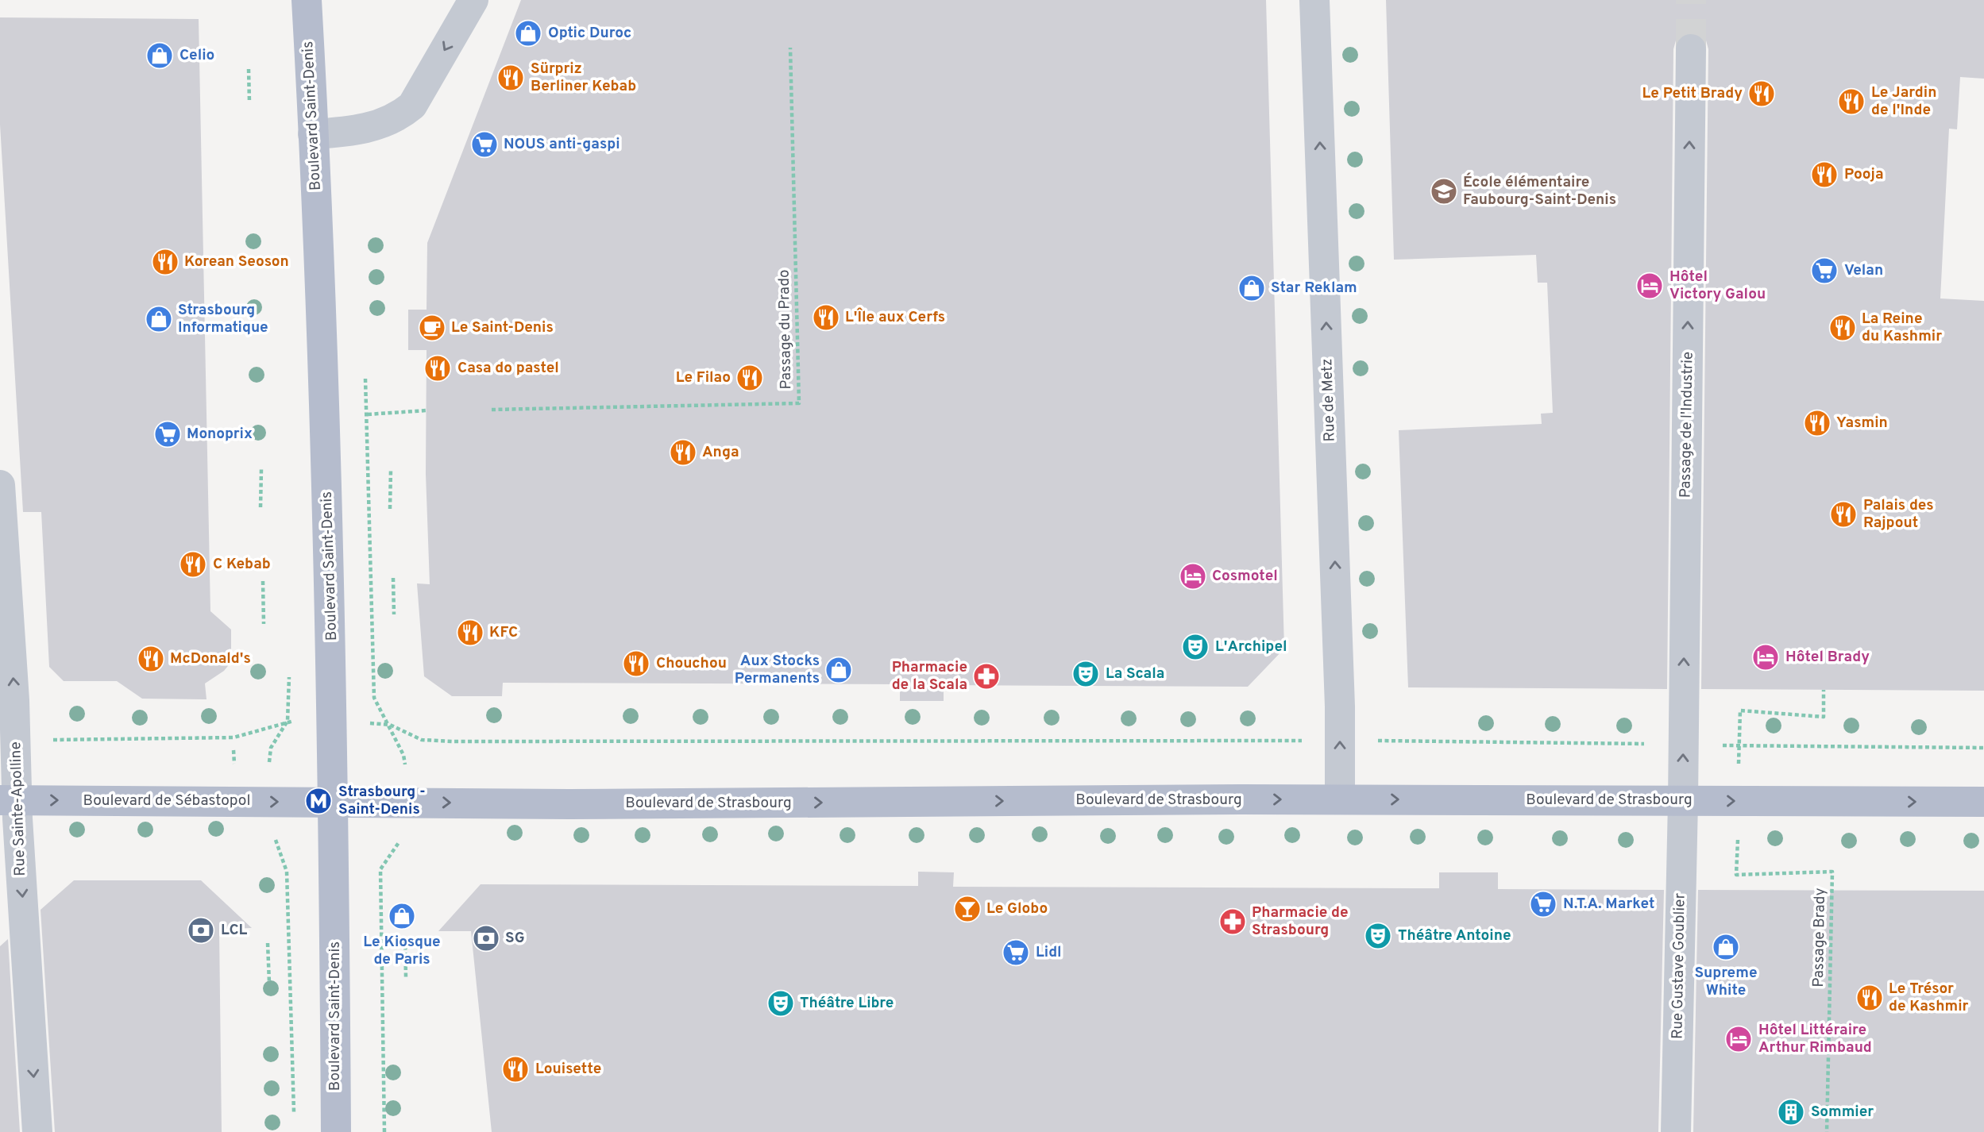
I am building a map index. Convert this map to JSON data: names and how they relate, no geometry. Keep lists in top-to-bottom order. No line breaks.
{"streets":{"main road":["Boulevard Saint-Denis","Boulevard de Strasbourg","Boulevard de Sébastopol"],"street":["Rue de Metz","Passage de l'Industrie","Rue Sainte-Apolline","Rue Gustave Goublier"],"path":["Passage du Prado","Passage Brady"]},"crossings":[["Boulevard Saint-Denis","Boulevard de Strasbourg"],["Boulevard Saint-Denis","Boulevard de Sébastopol"],["Rue de Metz","Boulevard de Strasbourg"],["Passage de l'Industrie","Boulevard de Strasbourg"],["Passage de l'Industrie","Rue Gustave Goublier"],["Boulevard de Strasbourg","Boulevard de Sébastopol"],["Boulevard de Strasbourg","Rue Gustave Goublier"],["Boulevard de Sébastopol","Rue Sainte-Apolline"]],"one_way":["Rue de Metz","Passage de l'Industrie","Boulevard de Strasbourg","Boulevard de Sébastopol"],"places":{"shop":["Optic Duroc","Celio","Star Reklam","Strasbourg Informatique","Aux Stocks Permanents","Le Kiosque de Paris","Supreme White"],"restaurant":["Sürpriz Berliner Kebab","Le Petit Brady","Le Jardin de l'Inde","Pooja","Korean Seoson","L'Île aux Cerfs","La Reine du Kashmir","Casa do pastel","Le Filao","Yasmin","Anga","Palais des Rajpout","C Kebab","KFC","McDonald's","Chouchou","Le Trésor de Kashmir","Louisette"],"supermarket":["NOUS anti-gaspi","Velan","Monoprix","N.T.A. Market","Lidl"],"school or university":["École élémentaire Faubourg-Saint-Denis"],"hotel":["Hôtel Victory Galou","Cosmotel","Hôtel Brady","Hôtel Littéraire Arthur Rimbaud"],"cafe":["Le Saint-Denis"],"theatre":["L'Archipel","La Scala","Théâtre Antoine","Théâtre Libre"],"pharmacy":["Pharmacie de la Scala","Pharmacie de Strasbourg"],"metro station":["Strasbourg - Saint-Denis"],"bar":["Le Globo"],"bank":["LCL","SG"],"building":["Sommier"]}}
